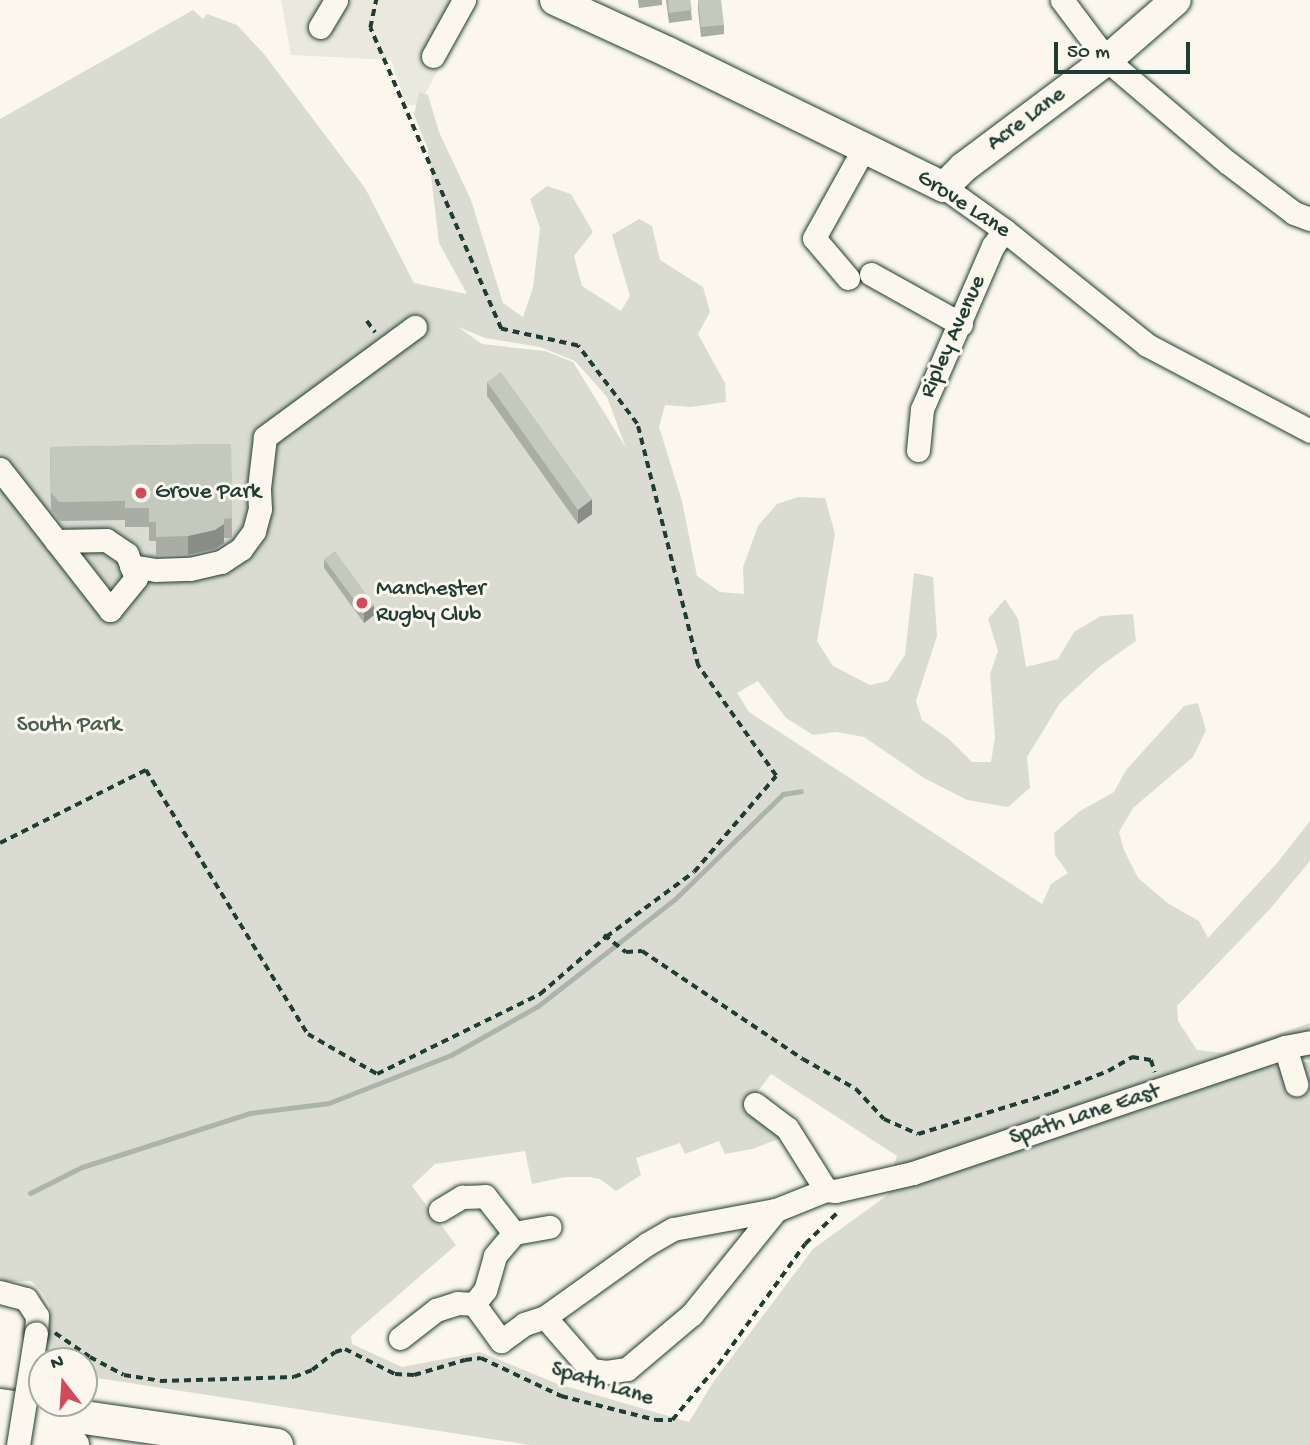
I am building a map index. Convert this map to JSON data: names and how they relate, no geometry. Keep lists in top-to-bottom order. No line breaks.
{"streets":{"main road":["Acre Lane","Grove Lane"],"street":["Ripley Avenue","Spath Lane East"],"path":["Spath Lane"]},"crossings":[["Acre Lane","Grove Lane"],["Grove Lane","Ripley Avenue"],["Spath Lane East","Spath Lane"]],"parks":["South Park"],"places":["Grove Park","Manchester Rugby Club"],"scale_bar":"50 m","north":"top"}
